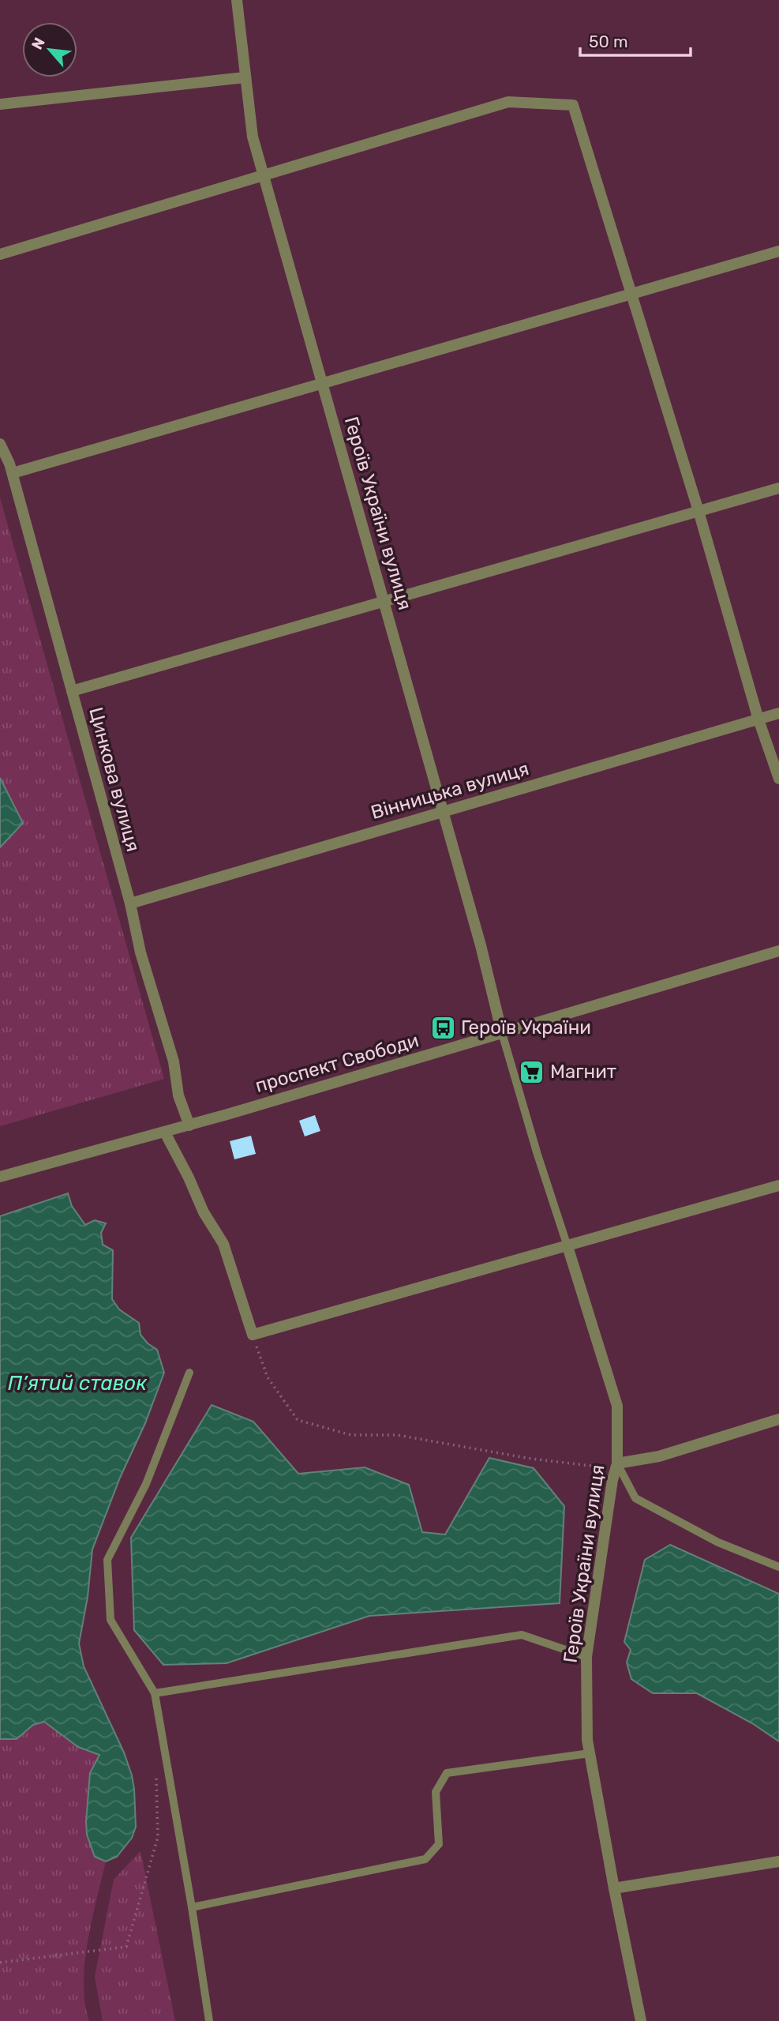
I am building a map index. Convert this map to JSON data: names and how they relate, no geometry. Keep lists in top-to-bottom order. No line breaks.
{"streets":{"street":["Героїв України вулиця","Цинкова вулиця","Вінницька вулиця","проспект Свободи"]},"crossings":[["Героїв України вулиця","Вінницька вулиця"],["Героїв України вулиця","проспект Свободи"],["Цинкова вулиця","Вінницька вулиця"],["Цинкова вулиця","проспект Свободи"]],"water":["П’ятий ставок"],"places":{"bus stop":["Героїв України"],"supermarket":["Магнит"]},"scale_bar":"50 m","north":"top left"}
